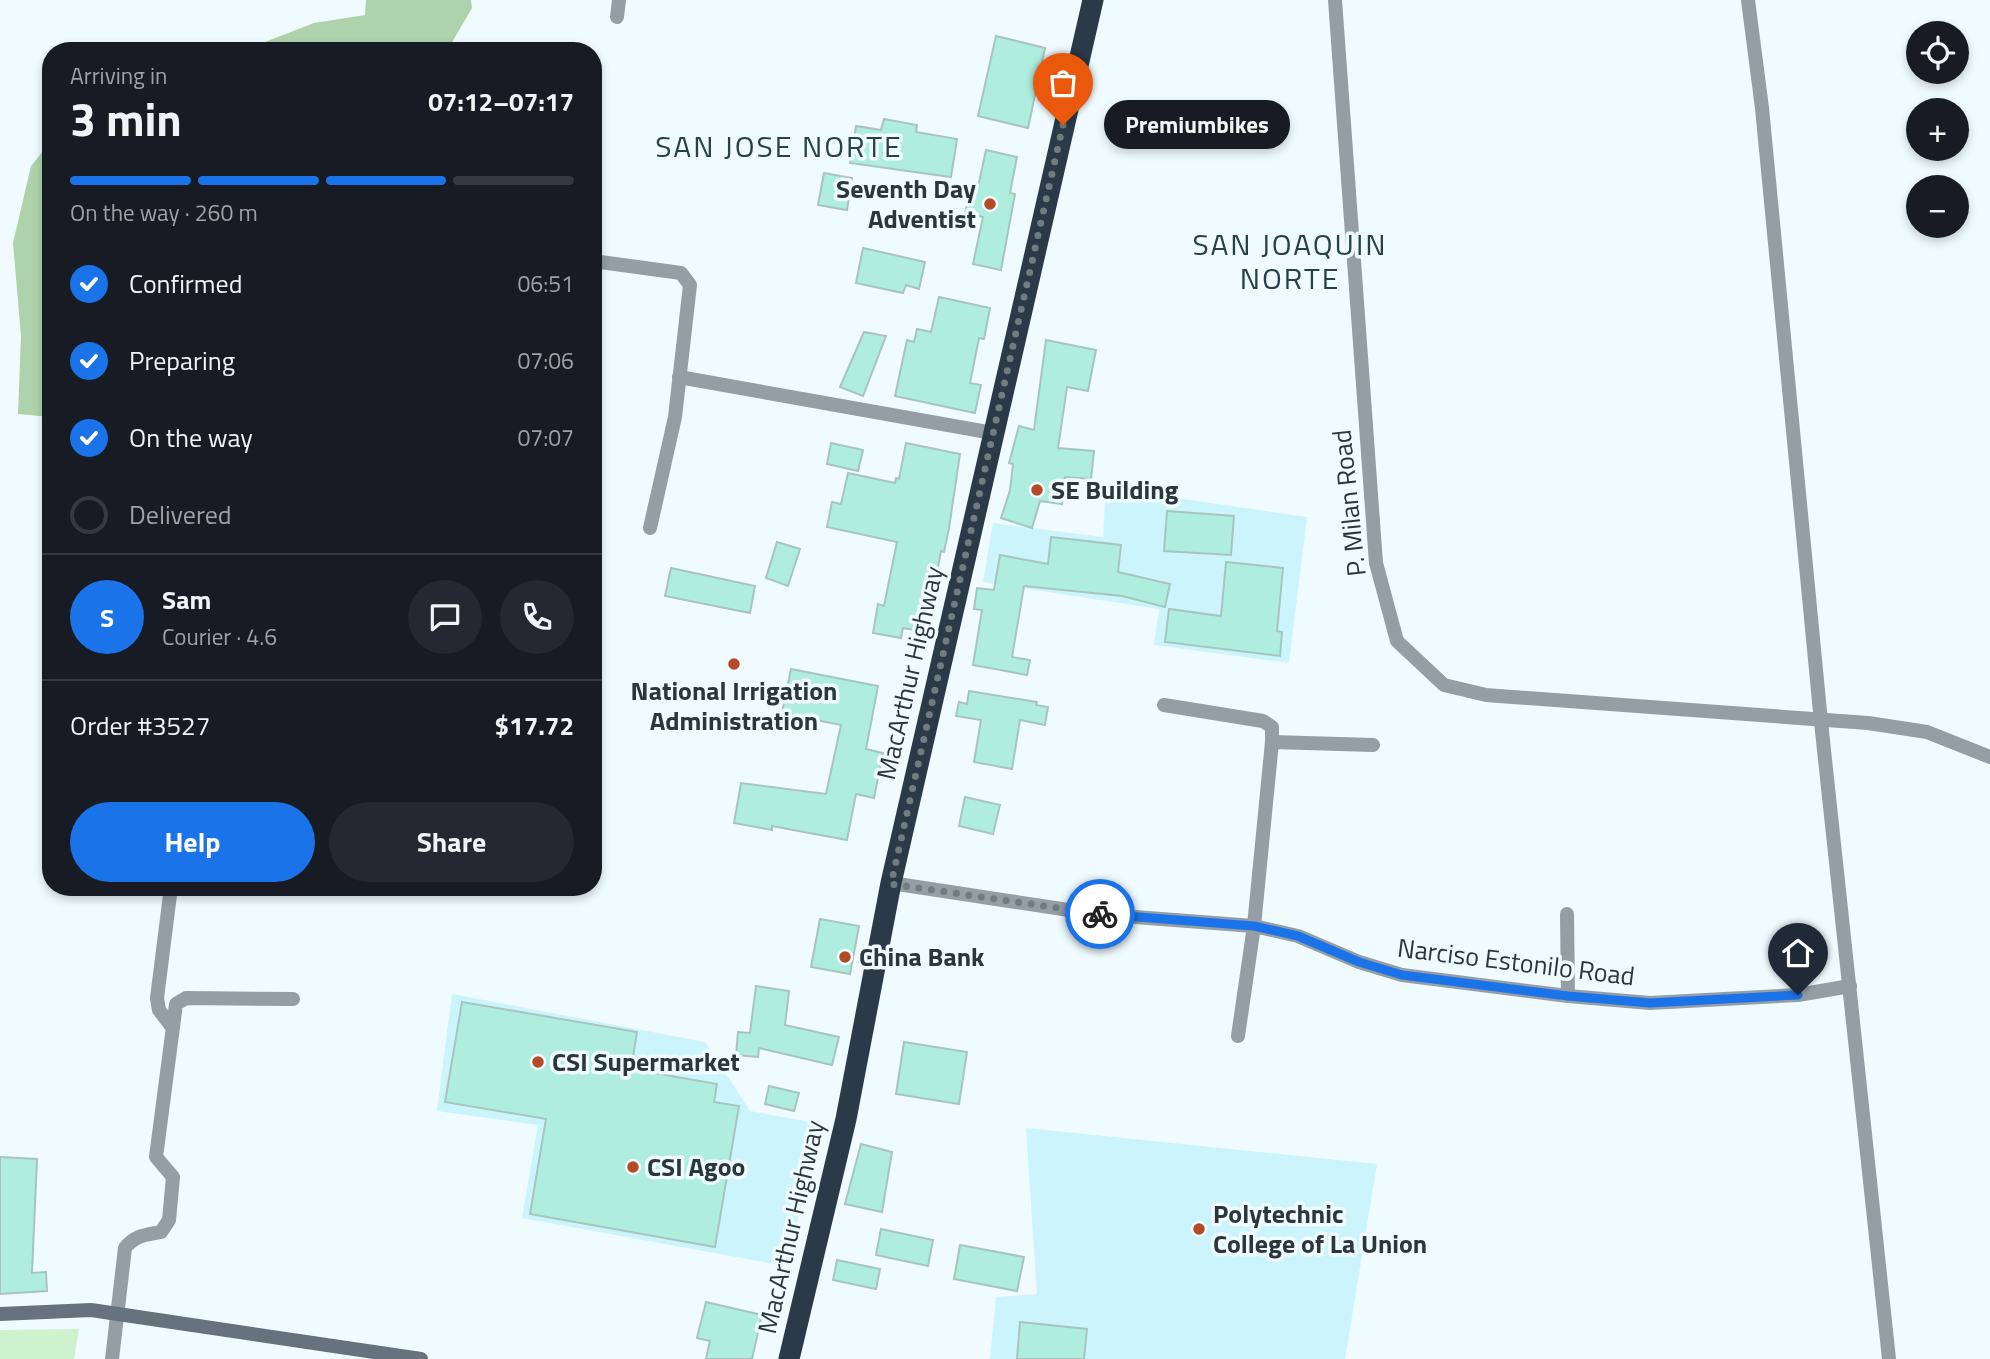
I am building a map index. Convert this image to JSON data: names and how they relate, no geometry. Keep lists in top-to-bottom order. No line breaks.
{"streets":{"highway":["MacArthur Highway"],"street":["P. Milan Road","Narciso Estonilo Road"]},"crossings":[["MacArthur Highway","Narciso Estonilo Road"]],"districts":["SAN JOSE NORTE","SAN JOAQUIN NORTE"],"places":["Premiumbikes","Seventh Day Adventist","SE Building","National Irrigation Administration","China Bank","CSI Supermarket","CSI Agoo","Polytechnic College of La Union"],"page":{"map_buttons":["+","−"],"heading":["3 min","Arriving in","07:12–07:17"],"panel":["Sam","Courier · 4.6","Order #3527","$17.72"],"bubble":"Premiumbikes","bar":"On the way · 260 m","list":[["Confirmed","06:51"],["Preparing","07:06"],["On the way","07:07"],"Delivered"],"round":"S","buttons":["Help","Share"]}}
